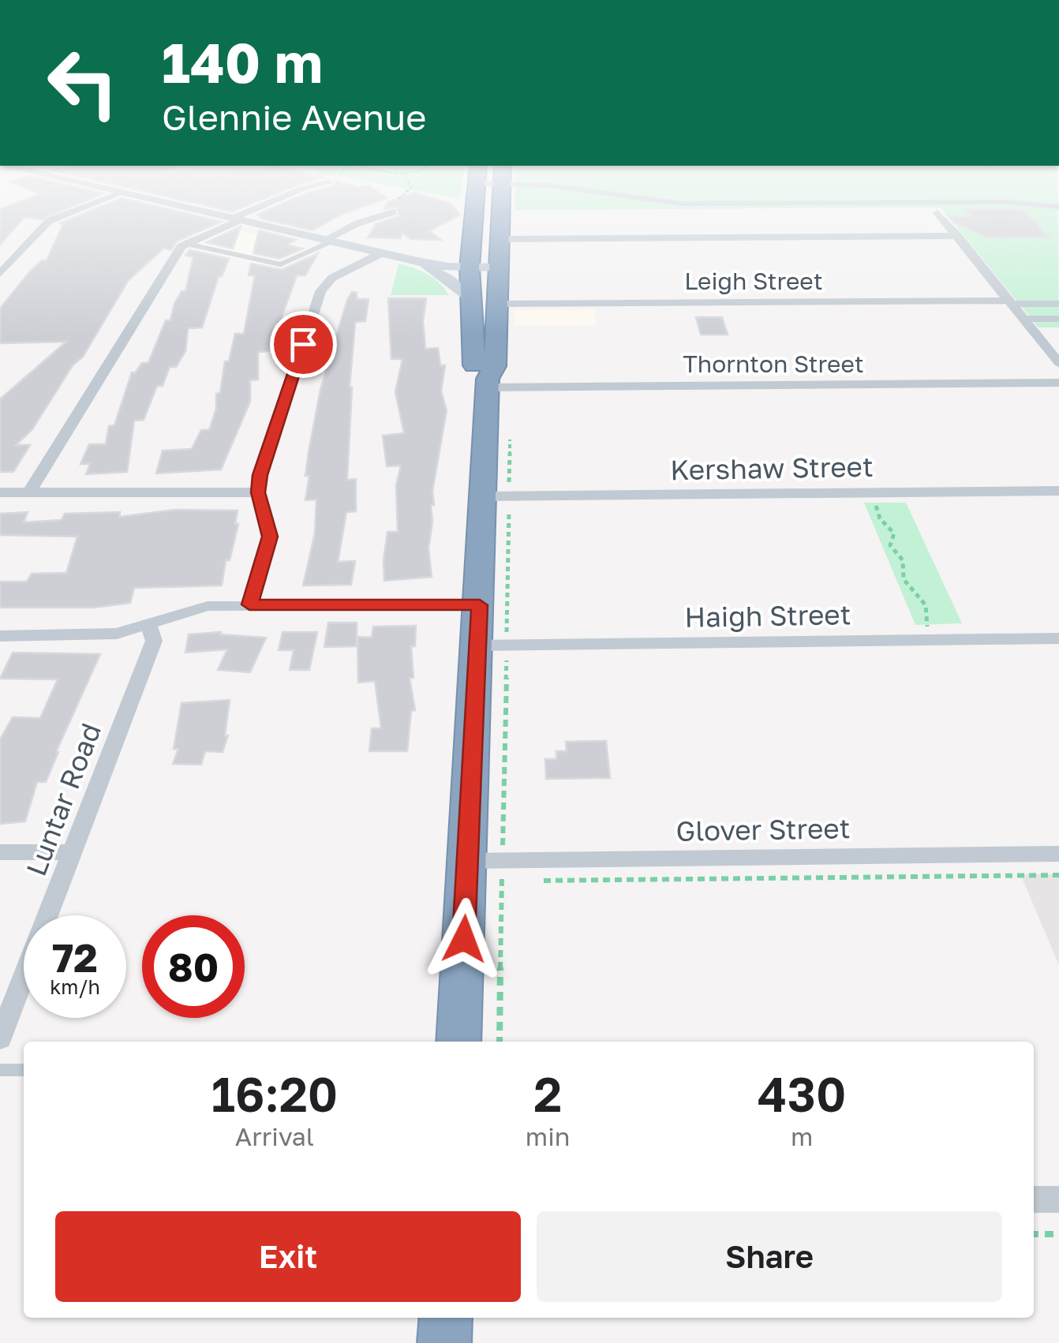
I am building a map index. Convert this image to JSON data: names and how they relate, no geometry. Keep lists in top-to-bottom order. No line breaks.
{"streets":{"street":["Leigh Street","Thornton Street","Kershaw Street","Haigh Street","Luntar Road","Glover Street"]},"page":{"turn":["140 m","Glennie Avenue"],"speed":"72 km/h","limit":"80","eta":["16:20","Arrival","2","min","430","m"],"buttons":["Exit","Share"]}}
